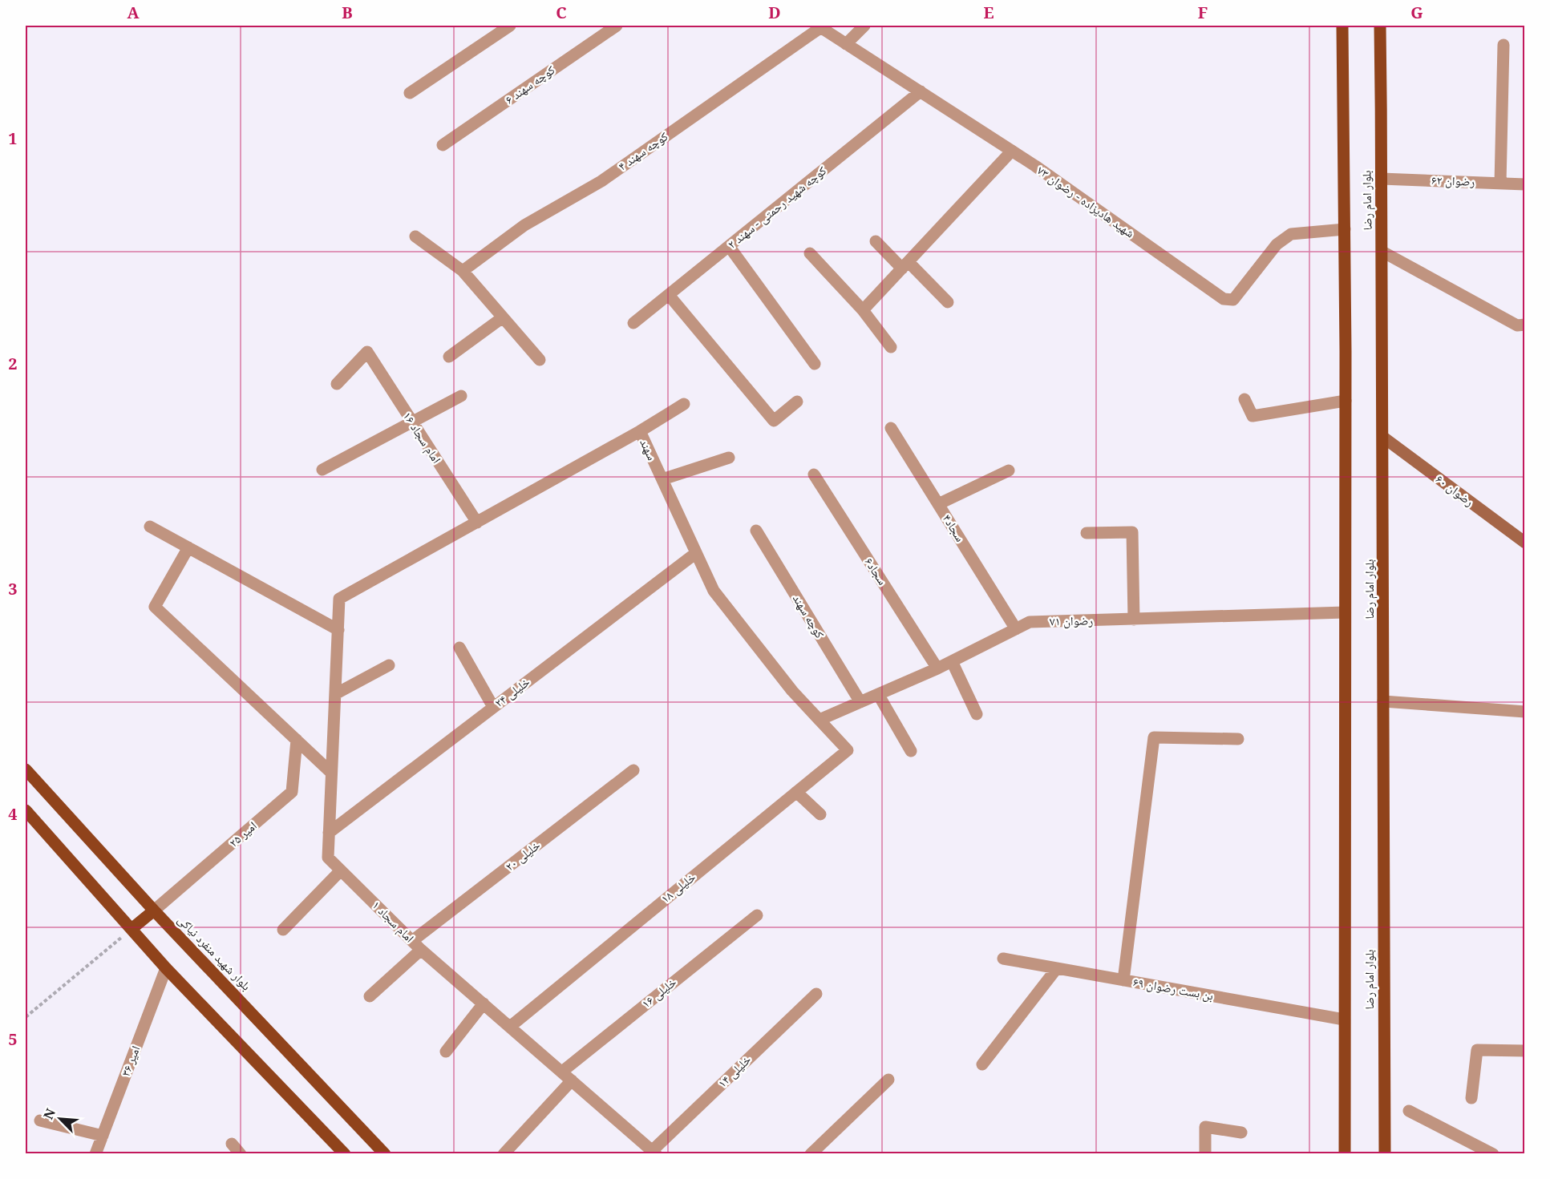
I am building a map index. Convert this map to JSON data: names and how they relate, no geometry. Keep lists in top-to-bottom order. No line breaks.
{"streets":{"main road":["بلوار امام رضا","رضوان ۶۰","بلوار شهید منفرد نیاکی"],"street":["کوچه سهند ۶","کوچه سهند ۴","رضوان ۶۲","شهید هادیزاده - رضوان ۷۳","کوچه شهید رحمتی - سهند ۲","امام سجاد ۱۶","سهند","سجاد۴","سجاد۶","كوچه سهند","رضوان ۷۱","خلیلی ۲۴","امیر ۲۵","خلیلی ۲۰","خلیلی ۱۸","امام سجاد ۱","بن بست رضوان ۶۹","خلیلی ۱۶","امیر ۳۶","خلیلی ۱۴"]},"crossings":[["کوچه سهند ۴","شهید هادیزاده - رضوان ۷۳"],["رضوان ۶۲","بلوار امام رضا"],["بلوار امام رضا","شهید هادیزاده - رضوان ۷۳"],["بلوار امام رضا","رضوان ۶۰"],["بلوار امام رضا","رضوان ۷۱"],["بلوار امام رضا","بن بست رضوان ۶۹"],["شهید هادیزاده - رضوان ۷۳","کوچه شهید رحمتی - سهند ۲"],["امام سجاد ۱۶","سهند"],["سهند","رضوان ۷۱"],["سهند","خلیلی ۲۴"],["سهند","خلیلی ۱۸"],["سهند","امام سجاد ۱"],["سجاد۴","رضوان ۷۱"],["سجاد۶","رضوان ۷۱"],["كوچه سهند","رضوان ۷۱"],["خلیلی ۲۴","امام سجاد ۱"],["امیر ۲۵","بلوار شهید منفرد نیاکی"],["خلیلی ۲۰","امام سجاد ۱"],["خلیلی ۱۸","امام سجاد ۱"],["امام سجاد ۱","خلیلی ۱۶"],["امام سجاد ۱","خلیلی ۱۴"]],"north":"top left","grid":{"columns":["A","B","C","D","E","F","G"],"rows":["1","2","3","4","5"]}}
